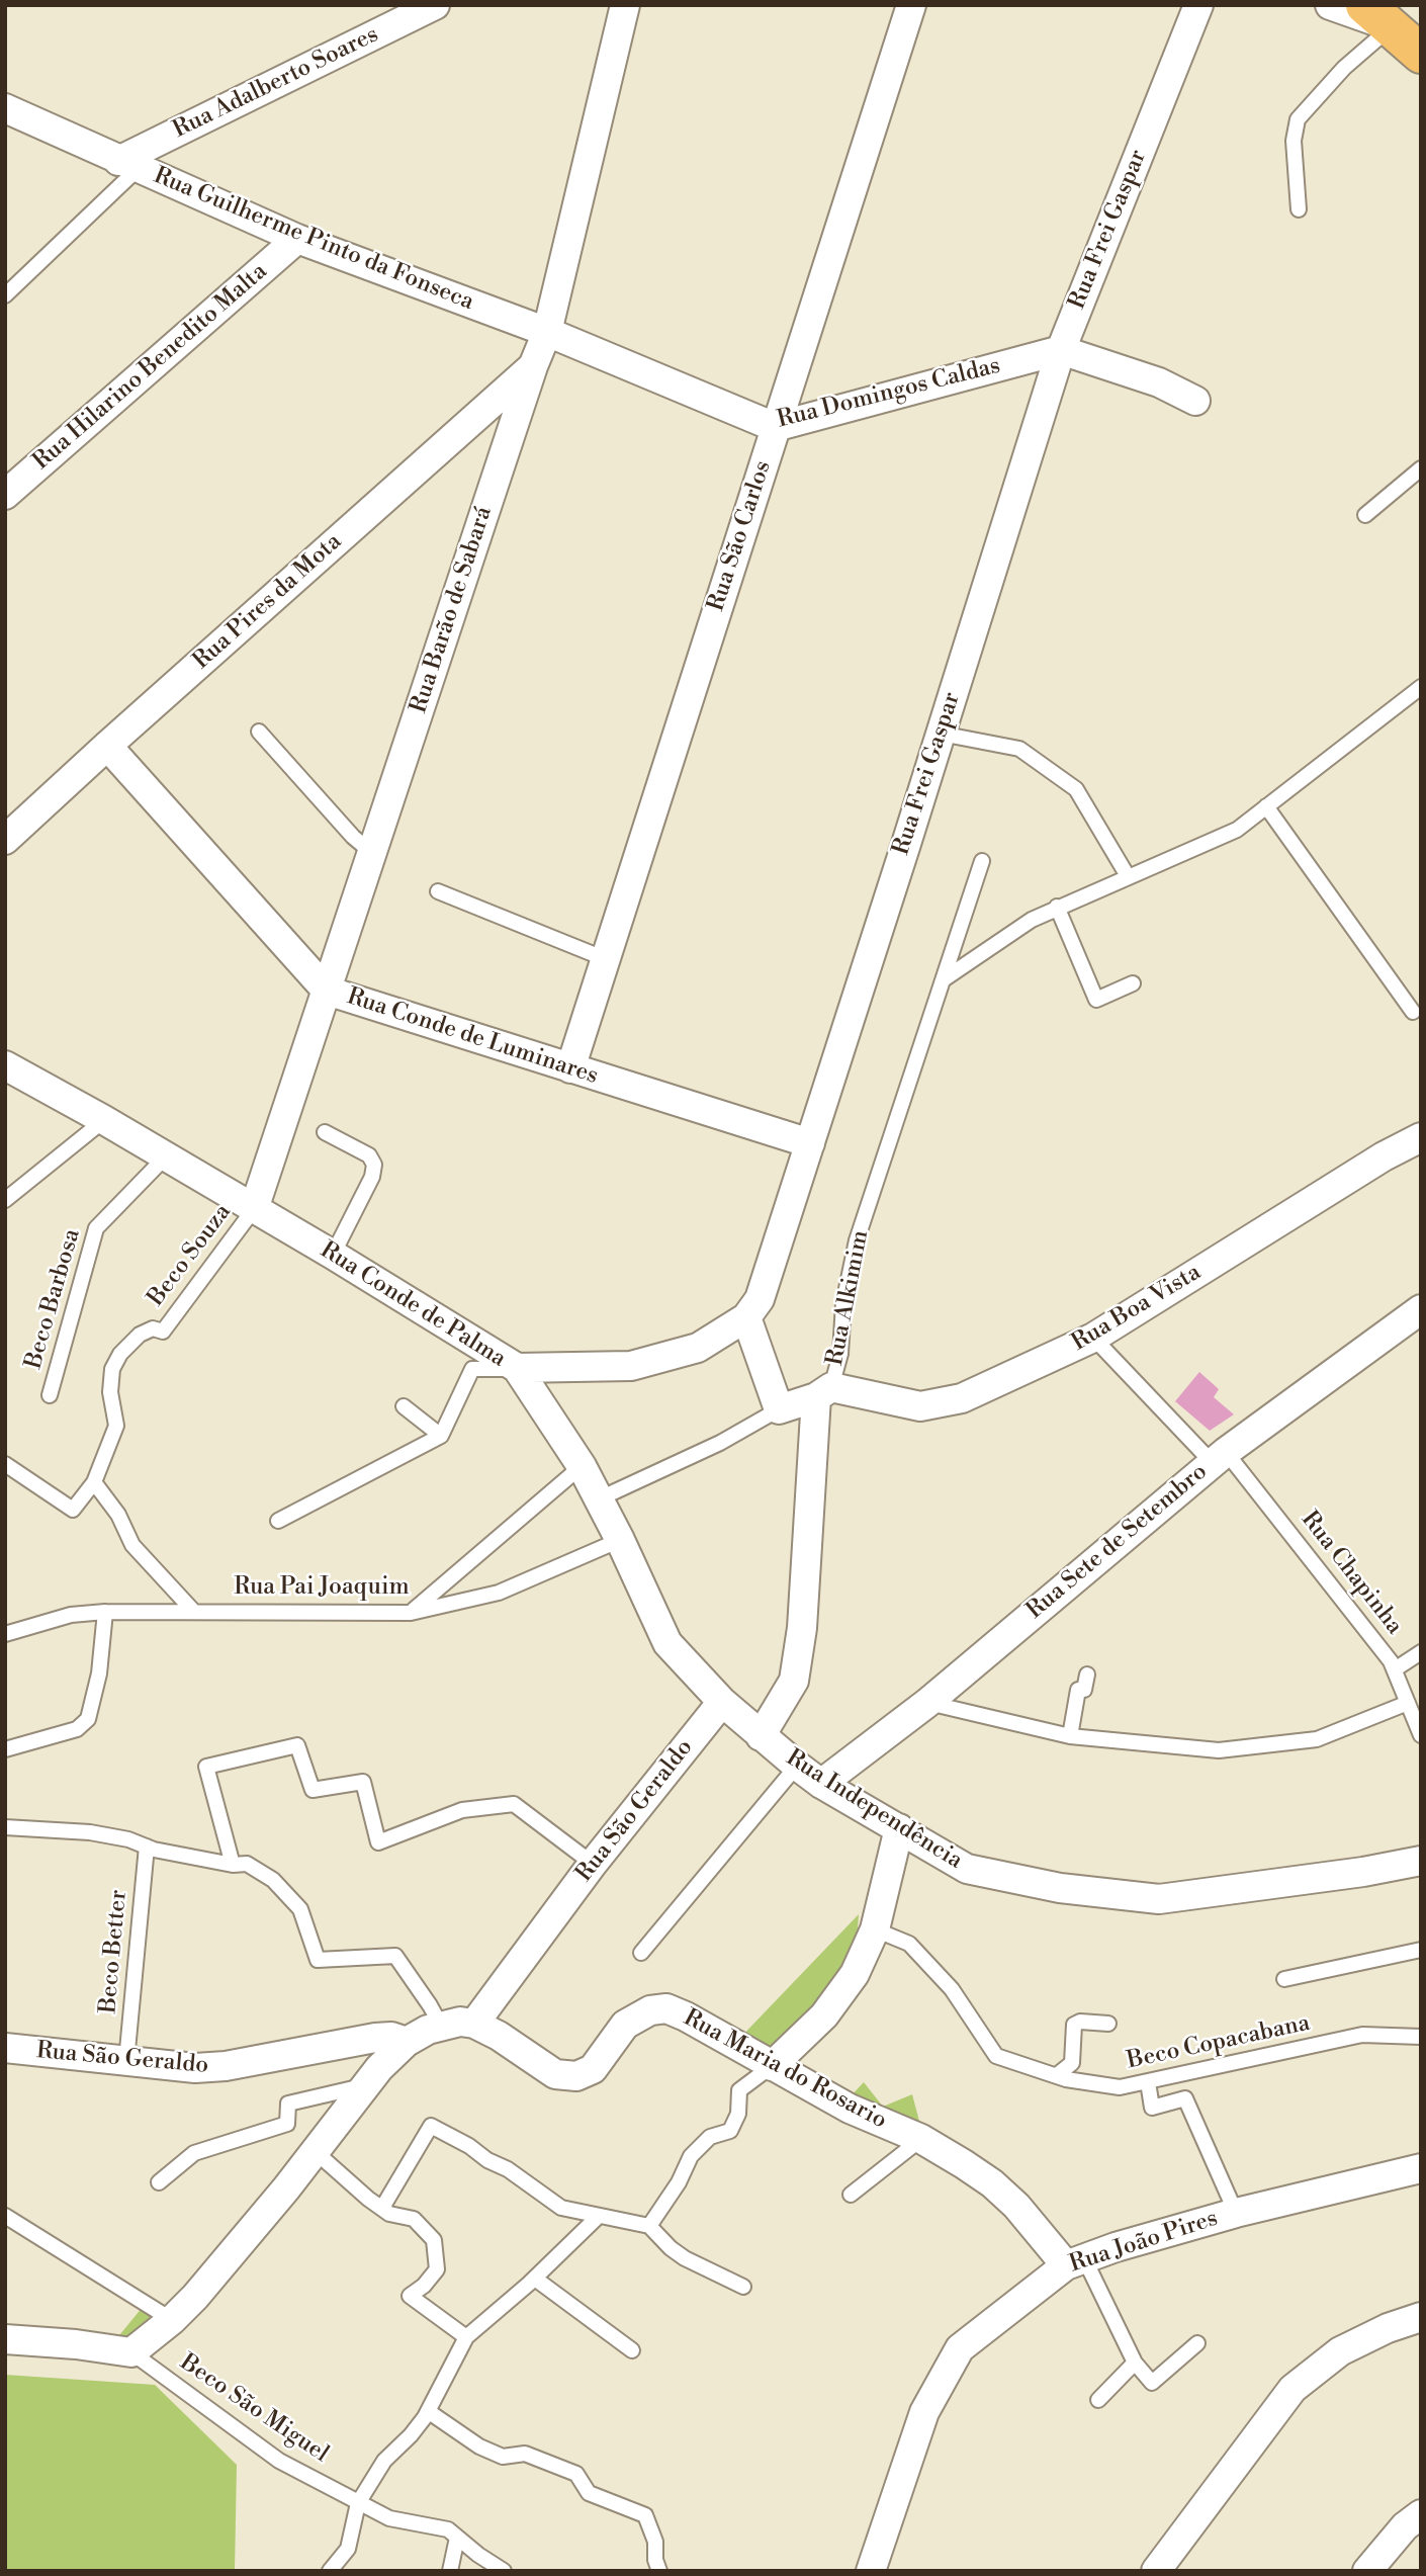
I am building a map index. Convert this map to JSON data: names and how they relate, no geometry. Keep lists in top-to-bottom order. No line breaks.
{"streets":{"street":["Rua Adalberto Soares","Rua Frei Gaspar","Rua Guilherme Pinto da Fonseca","Rua Hilarino Benedito Malta","Rua Domingos Caldas","Rua São Carlos","Rua Pires da Mota","Rua Barão de Sabará","Rua Conde de Luminares","Rua Alkimim","Rua Conde de Palma","Rua Boa Vista","Rua Sete de Setembro","Rua Independência","Rua São Geraldo","Rua Maria do Rosario","Rua João Pires"],"lane":["Beco Souza","Beco Barbosa","Rua Chapinha","Rua Pai Joaquim","Beco Better","Beco Copacabana","Beco São Miguel"]},"crossings":[["Rua Adalberto Soares","Rua Guilherme Pinto da Fonseca"],["Rua Frei Gaspar","Rua Domingos Caldas"],["Rua Frei Gaspar","Rua Conde de Luminares"],["Rua Frei Gaspar","Rua Conde de Palma"],["Rua Guilherme Pinto da Fonseca","Rua Hilarino Benedito Malta"],["Rua Guilherme Pinto da Fonseca","Rua Domingos Caldas"],["Rua Guilherme Pinto da Fonseca","Rua Barão de Sabará"],["Rua Domingos Caldas","Rua São Carlos"],["Rua Domingos Caldas","Rua Barão de Sabará"],["Rua São Carlos","Rua Conde de Luminares"],["Rua Pires da Mota","Rua Barão de Sabará"],["Rua Pires da Mota","Rua Conde de Luminares"],["Rua Barão de Sabará","Rua Conde de Luminares"],["Rua Barão de Sabará","Beco Souza"],["Rua Barão de Sabará","Rua Conde de Palma"],["Beco Souza","Rua Conde de Palma"],["Rua Alkimim","Rua Boa Vista"],["Rua Alkimim","Rua Independência"],["Beco Barbosa","Rua Conde de Palma"],["Rua Conde de Palma","Rua Pai Joaquim"],["Rua Conde de Palma","Rua Independência"],["Rua Conde de Palma","Rua São Geraldo"],["Rua Boa Vista","Rua Chapinha"],["Rua Sete de Setembro","Rua Chapinha"],["Rua Sete de Setembro","Rua Independência"],["Rua Independência","Rua São Geraldo"],["Rua São Geraldo","Beco Better"],["Rua São Geraldo","Rua Maria do Rosario"],["Rua Maria do Rosario","Rua João Pires"]]}
